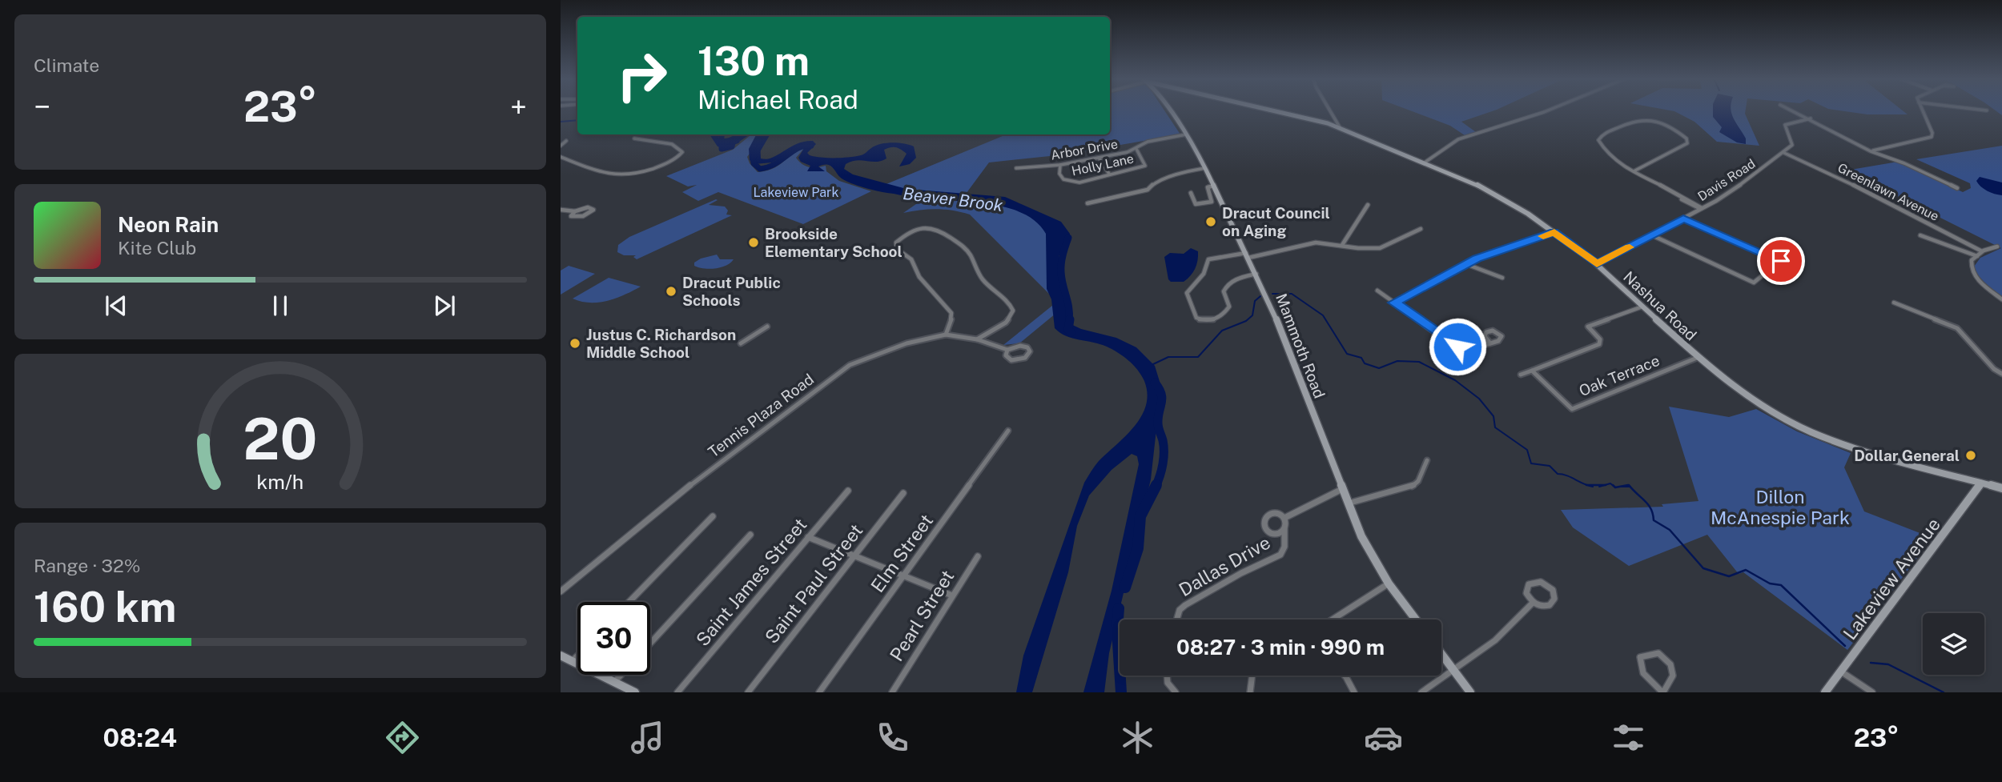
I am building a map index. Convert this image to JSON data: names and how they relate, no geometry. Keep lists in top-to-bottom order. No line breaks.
{"streets":{"main road":["Nashua Road","Mammoth Road","Lakeview Avenue"],"street":["Arbor Drive","Holly Lane","Davis Road","Greenlawn Avenue","Oak Terrace","Tennis Plaza Road","Elm Street","Dallas Drive","Saint James Street","Saint Paul Street","Pearl Street"]},"crossings":[["Arbor Drive","Holly Lane"],["Arbor Drive","Mammoth Road"],["Davis Road","Greenlawn Avenue"],["Davis Road","Nashua Road"],["Nashua Road","Oak Terrace"],["Nashua Road","Lakeview Avenue"],["Mammoth Road","Dallas Drive"]],"water":["Beaver Brook"],"parks":["Lakeview Park","Dillon McAnespie Park"],"places":["Dracut Council on Aging","Brookside Elementary School","Dracut Public Schools","Justus C. Richardson Middle School","Dollar General"],"page":{"tile":["Climate",["Range · 32%","160 km"]],"turn":["130 m","Michael Road"],"heat":["−","23°","+"],"song":["Neon Rain","Kite Club"],"limit":"30","trip":"08:27 · 3 min · 990 m","tabs":["08:24","23°"],"gauge":["20","km/h"]}}
